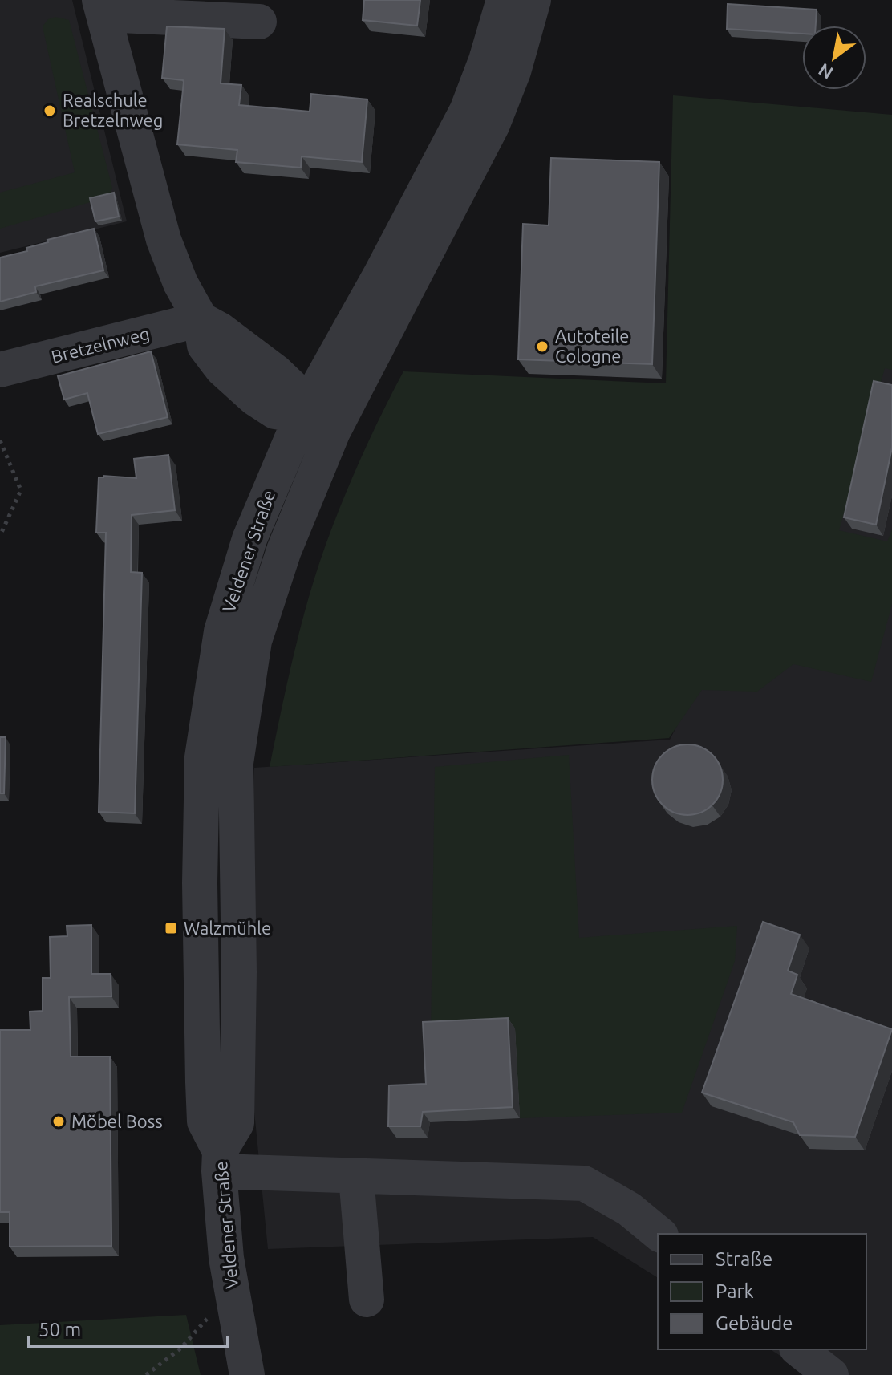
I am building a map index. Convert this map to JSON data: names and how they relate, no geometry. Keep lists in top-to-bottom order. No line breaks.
{"streets":{"street":["Bretzelnweg","Veldener Straße"]},"places":{"other":["Realschule Bretzelnweg","Autoteile Cologne","Möbel Boss"],"transit":["Walzmühle"]},"legend":["Straße","Park","Gebäude"],"scale_bar":"50 m","north":"bottom left"}
